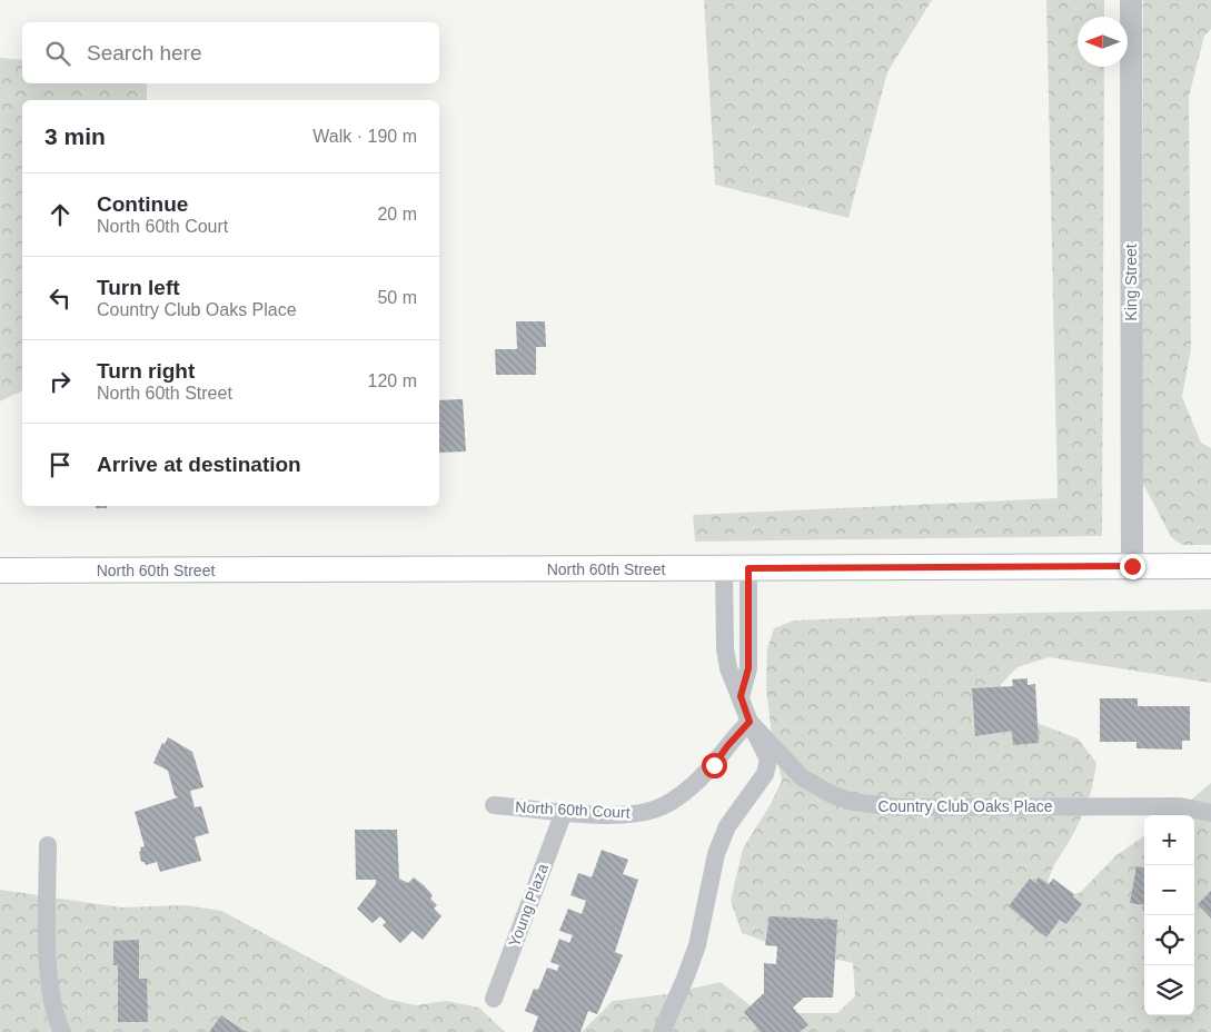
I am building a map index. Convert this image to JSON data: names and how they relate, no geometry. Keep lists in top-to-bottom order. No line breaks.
{"streets":{"main road":["North 60th Street"],"street":["King Street","Country Club Oaks Place","North 60th Court","Young Plaza"]},"crossings":[["King Street","North 60th Street"],["North 60th Street","Country Club Oaks Place"],["Country Club Oaks Place","North 60th Court"],["North 60th Court","Young Plaza"]],"north":"left","page":{"search":"Search here","heading":["3 min","Walk · 190 m"],"list":[["Continue","North 60th Court","20 m"],["Turn left","Country Club Oaks Place","50 m"],["Turn right","North 60th Street","120 m"],"Arrive at destination"],"map_buttons":["+","−"]}}
